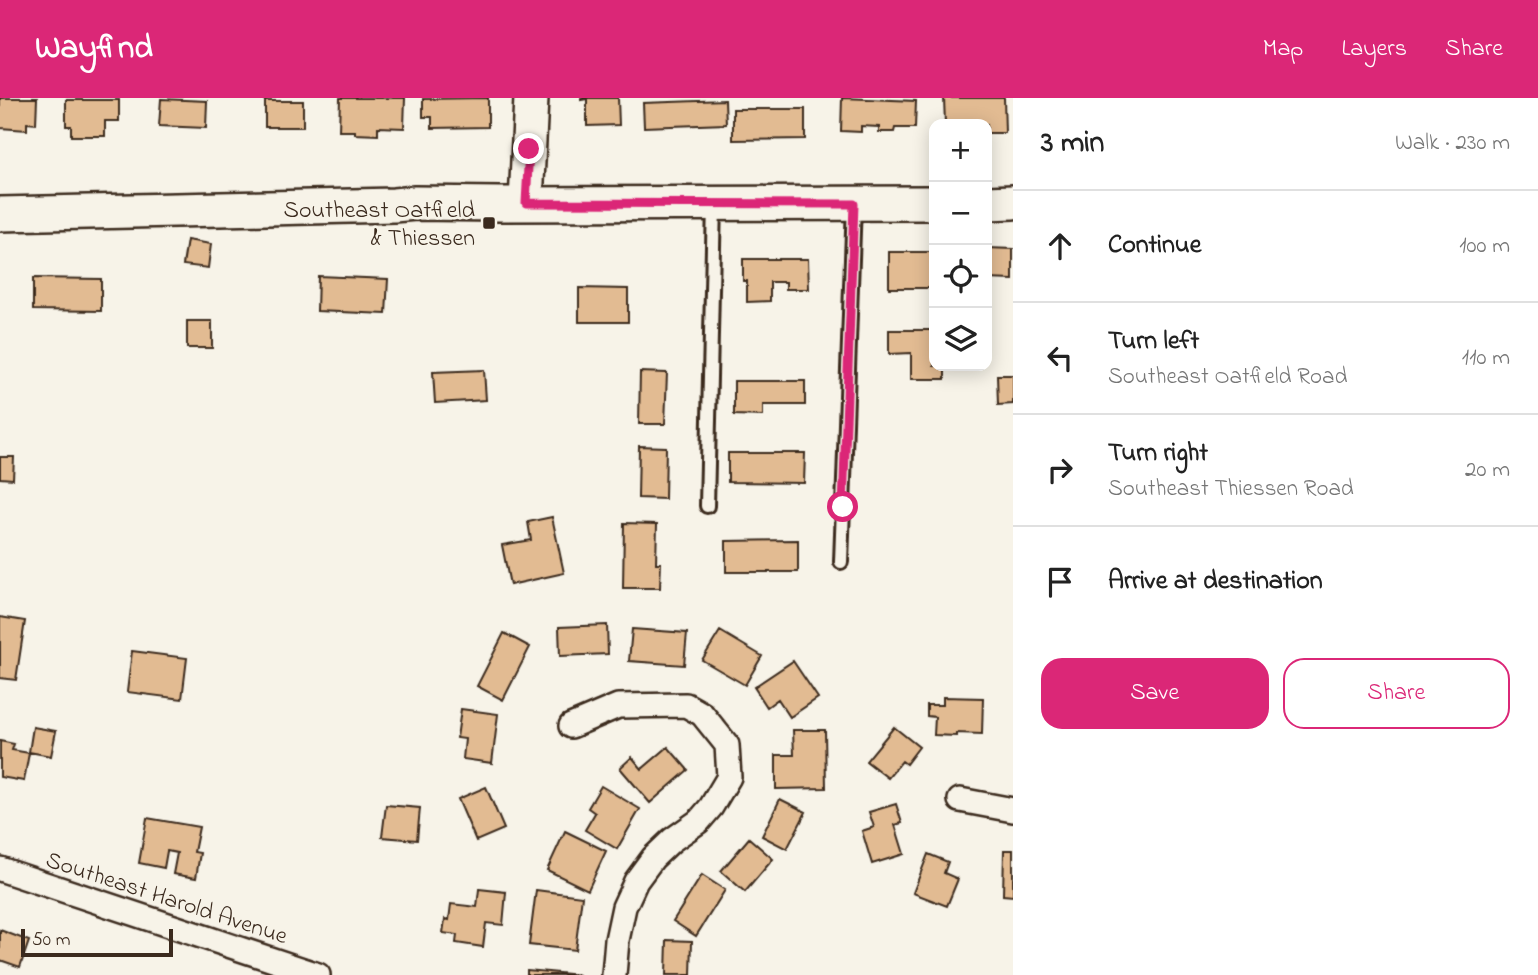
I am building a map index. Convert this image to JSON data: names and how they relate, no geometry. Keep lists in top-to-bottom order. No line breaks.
{"streets":{"street":["Southeast Harold Avenue"]},"places":{"transit":["Southeast Oatfield & Thiessen"]},"scale_bar":"50 m","page":{"header":"Wayfind","nav":["Map","Layers","Share"],"heading":["3 min","Walk · 230 m"],"map_buttons":["+","−"],"list":[["Continue","100 m"],["Turn left","Southeast Oatfield Road","110 m"],["Turn right","Southeast Thiessen Road","20 m"],"Arrive at destination"],"buttons":["Save","Share"],"scale":"50 m"}}
